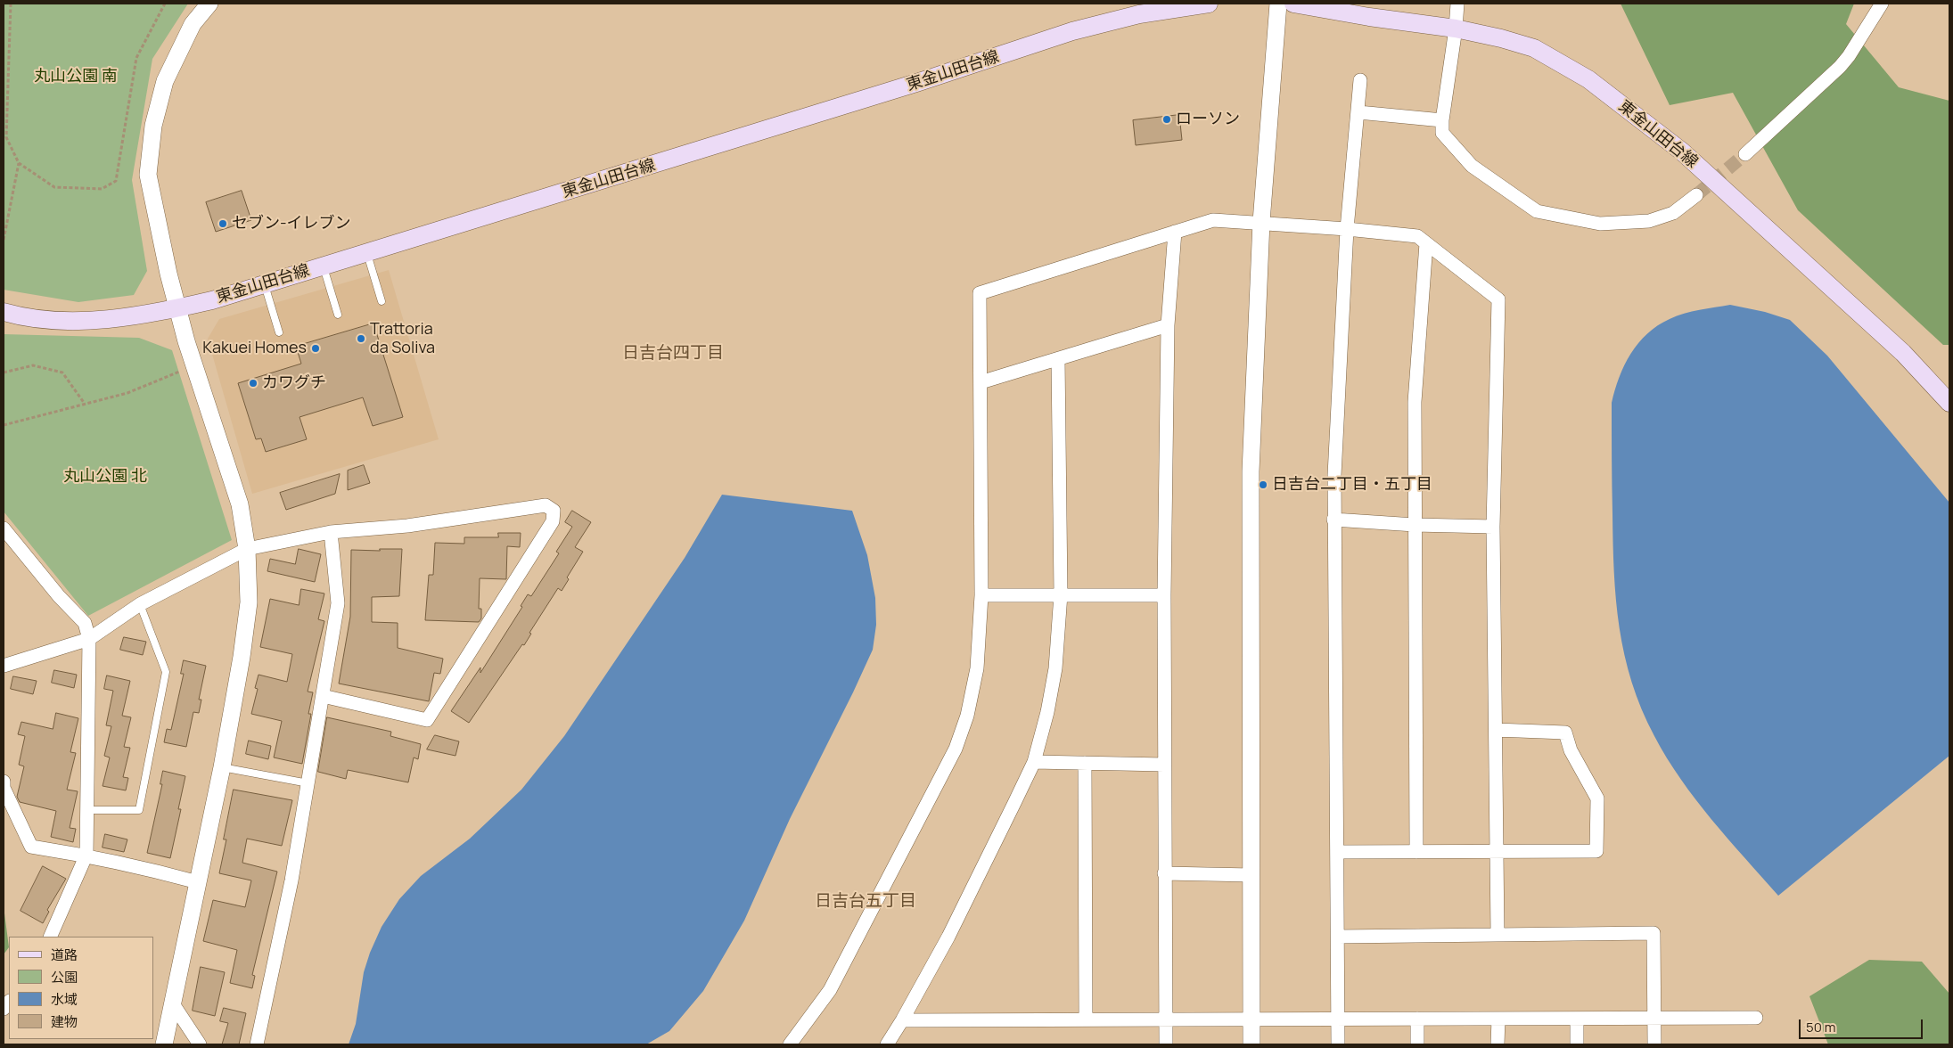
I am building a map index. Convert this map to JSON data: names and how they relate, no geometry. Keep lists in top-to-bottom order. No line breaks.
{"streets":{"main road":["東金山田台線"]},"districts":["日吉台四丁目","日吉台五丁目"],"parks":["丸山公園 南","丸山公園 北"],"places":["ローソン","セブン-イレブン","Trattoria da Soliva","Kakuei Homes","カワグチ","日吉台二丁目・五丁目"],"legend":["道路","公園","水域","建物"],"scale_bar":"50 m"}
